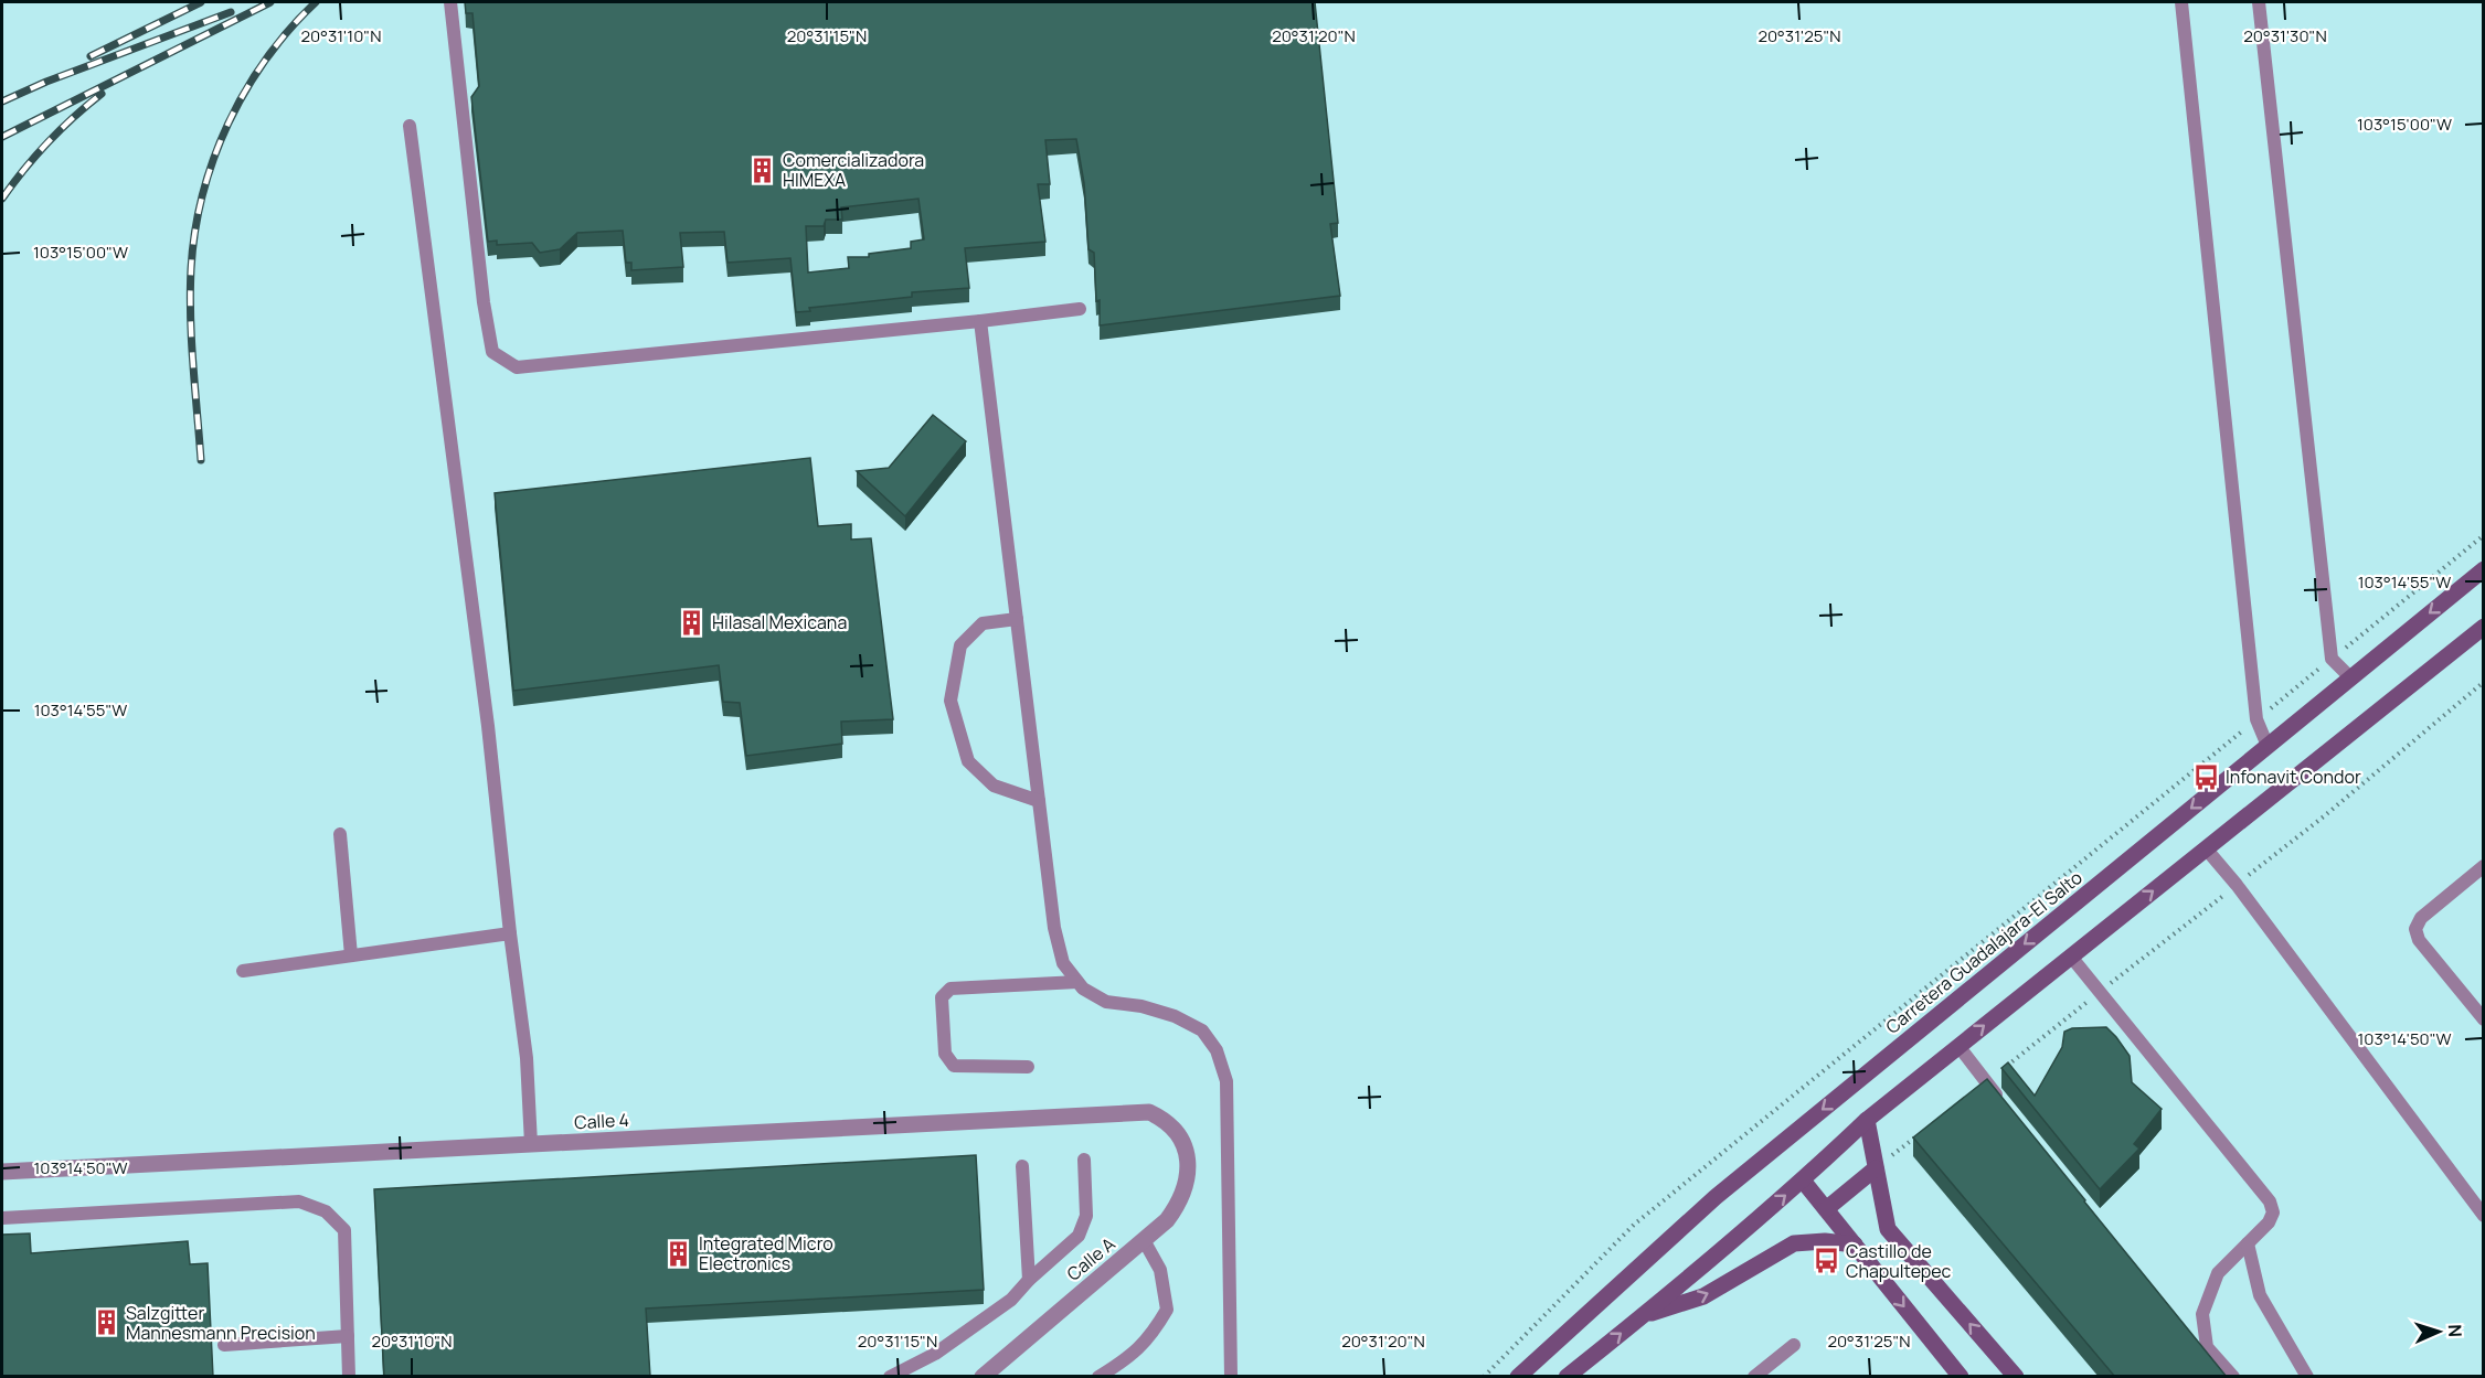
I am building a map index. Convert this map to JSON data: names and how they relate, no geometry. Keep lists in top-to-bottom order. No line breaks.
{"streets":{"main road":["Carretera Guadalajara-El Salto"],"street":["Calle 4","Calle A"]},"crossings":[["Calle 4","Calle A"]],"places":{"building":["Comercializadora HIMEXA","Hilasal Mexicana","Integrated Micro Electronics","Salzgitter Mannesmann Precision"],"bus stop":["Infonavit Condor","Castillo de Chapultepec"]},"north":"right","coordinates":["20°31'10\"N","20°31'15\"N","20°31'20\"N","20°31'25\"N","20°31'30\"N","103°15'00\"W","103°14'55\"W","103°14'50\"W"]}
